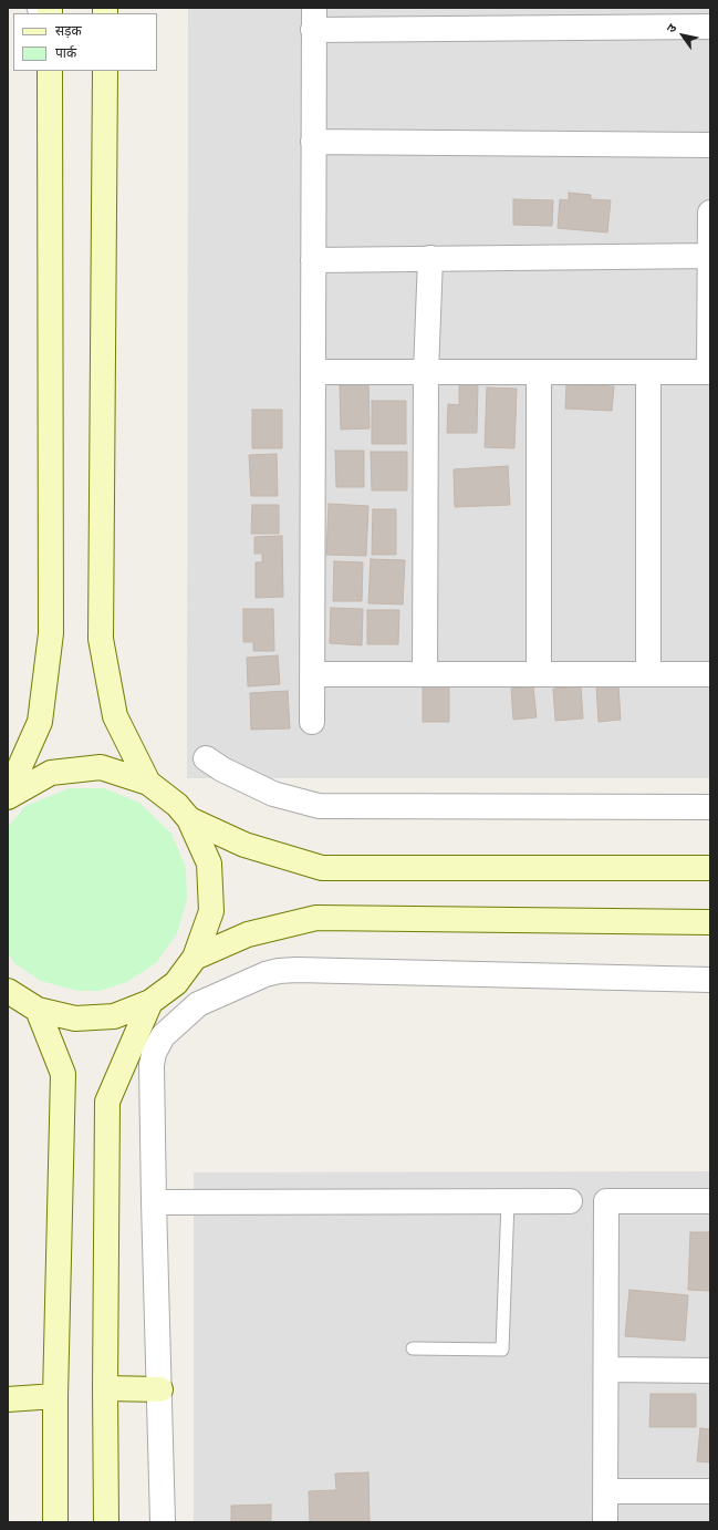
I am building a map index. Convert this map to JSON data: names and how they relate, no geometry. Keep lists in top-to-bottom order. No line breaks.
{"legend":["सड़क","पार्क"],"north":"top left"}
